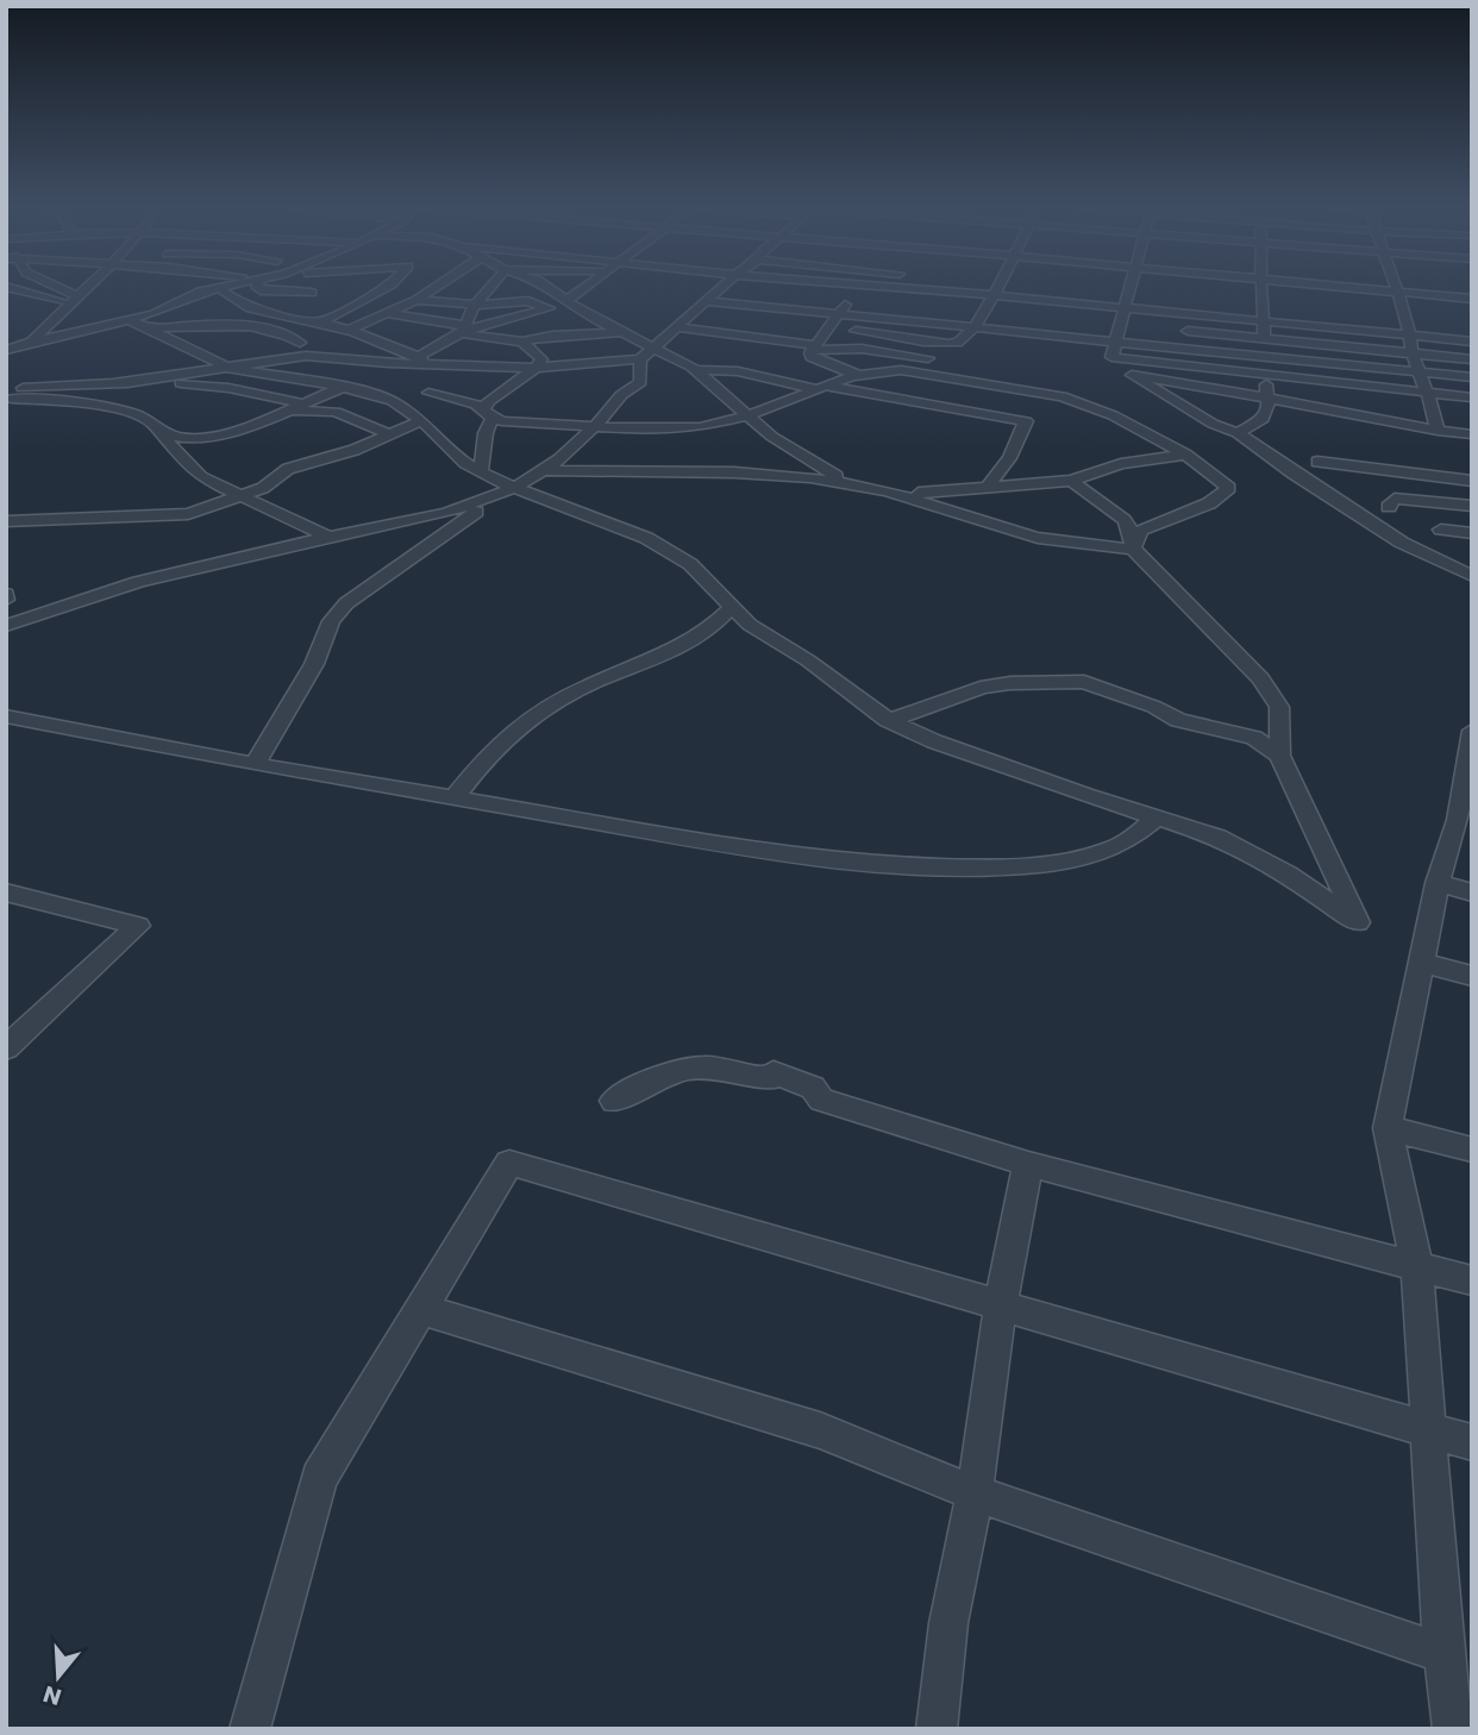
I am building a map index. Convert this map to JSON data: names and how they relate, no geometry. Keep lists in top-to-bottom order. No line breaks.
{"north":"bottom"}
